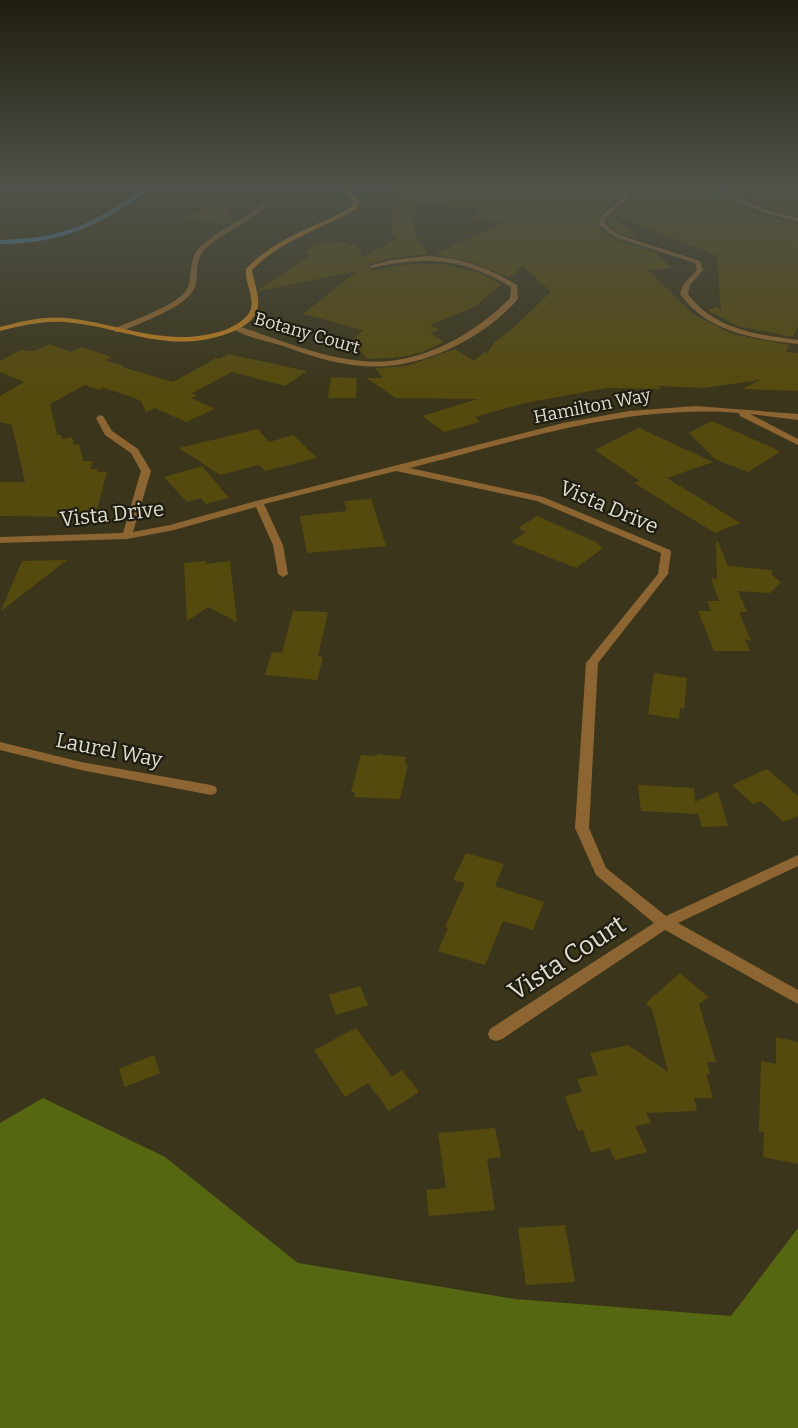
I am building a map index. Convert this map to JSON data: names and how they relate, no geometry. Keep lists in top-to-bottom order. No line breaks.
{"streets":{"street":["Botany Court","Hamilton Way","Vista Drive","Laurel Way","Vista Court"]},"crossings":[["Hamilton Way","Vista Drive"],["Vista Drive","Vista Court"]]}
